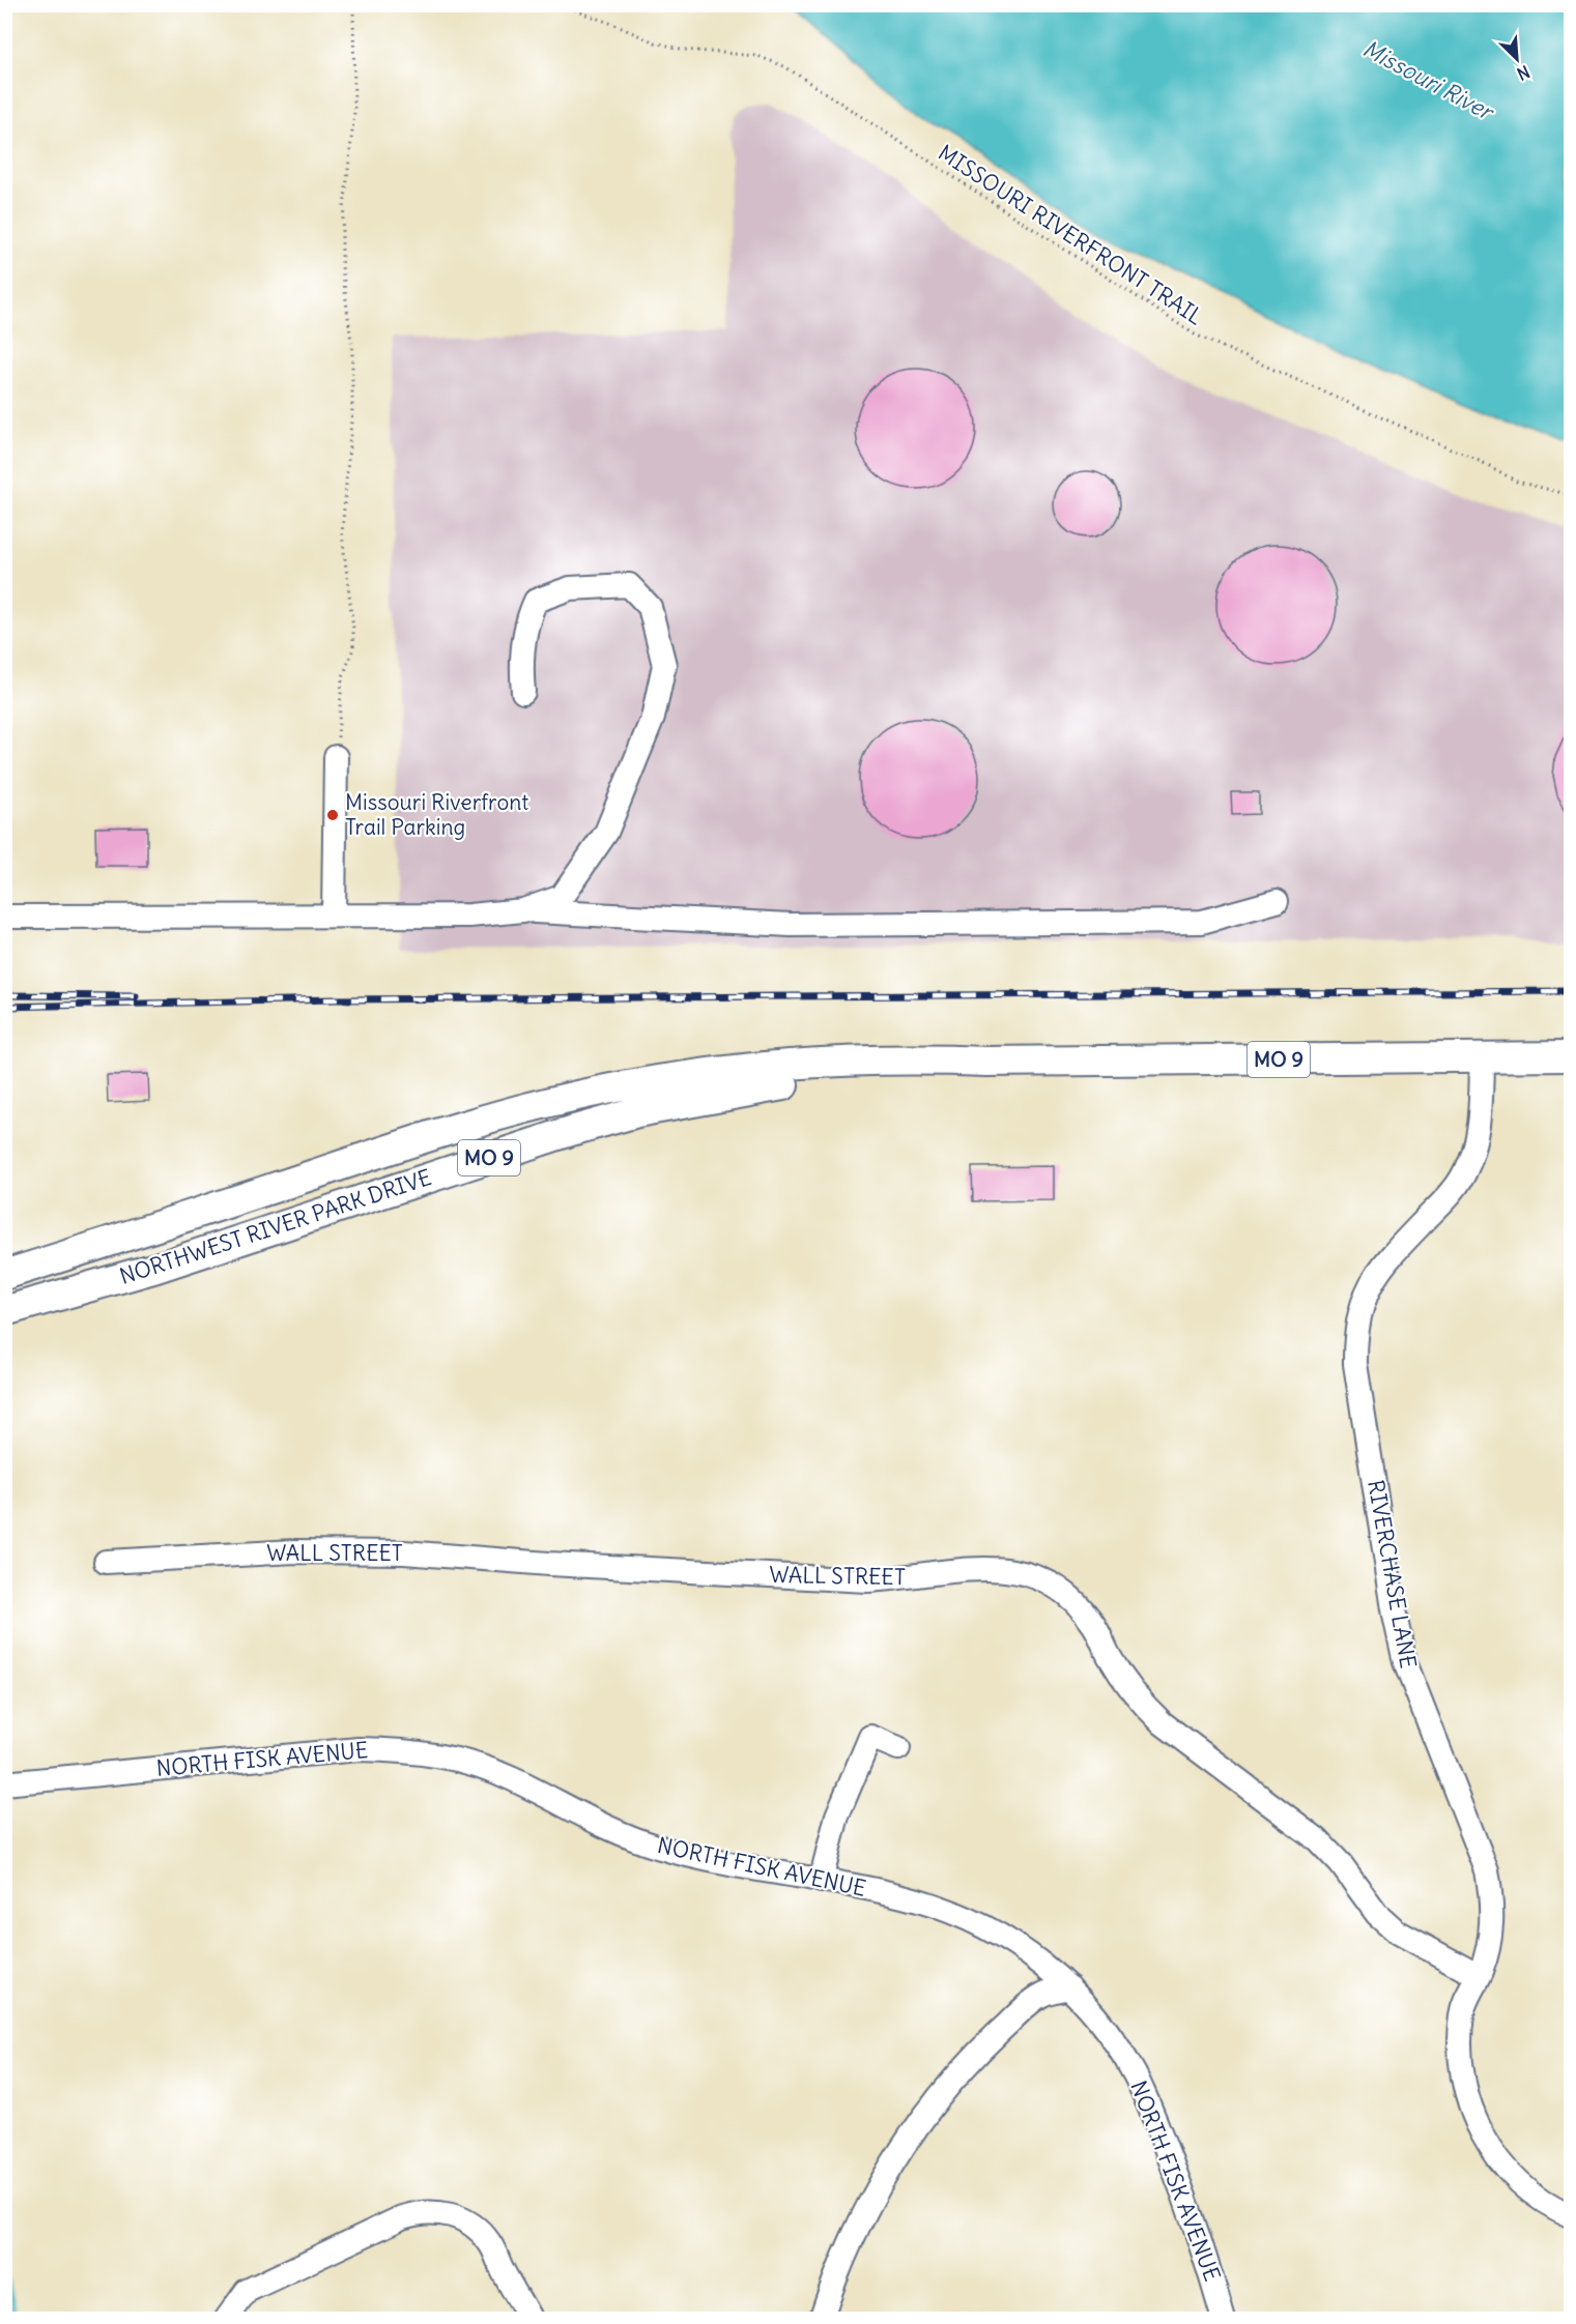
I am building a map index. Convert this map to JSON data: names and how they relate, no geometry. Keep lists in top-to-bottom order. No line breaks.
{"streets":{"main road":["MO 9","NORTHWEST RIVER PARK DRIVE"],"street":["WALL STREET","RIVERCHASE LANE","NORTH FISK AVENUE"],"path":["MISSOURI RIVERFRONT TRAIL"]},"crossings":[["NORTHWEST RIVER PARK DRIVE","RIVERCHASE LANE"],["WALL STREET","RIVERCHASE LANE"]],"water":["Missouri River"],"places":["Missouri Riverfront Trail Parking"],"north":"bottom right"}
